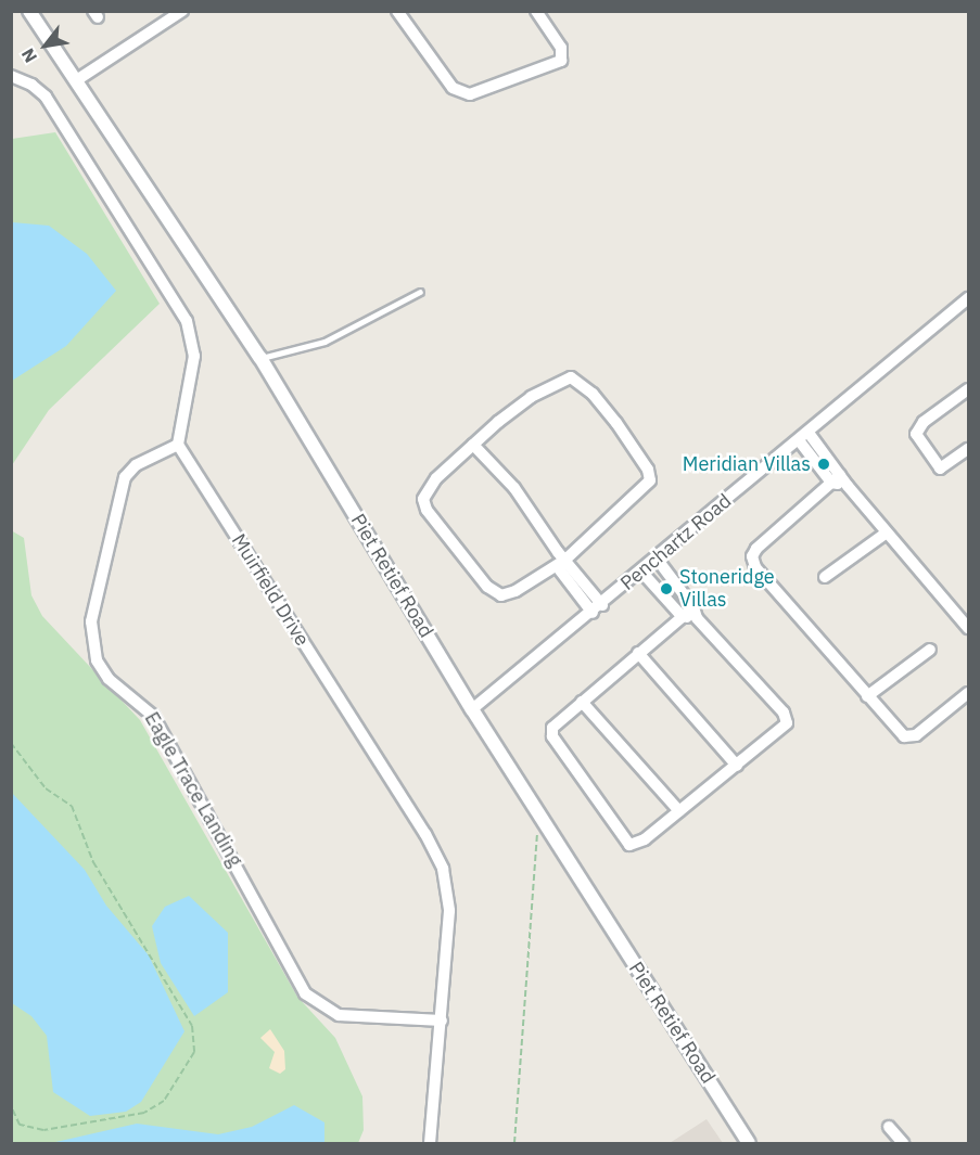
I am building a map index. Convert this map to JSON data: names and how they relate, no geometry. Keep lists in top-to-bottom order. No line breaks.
{"streets":{"street":["Penchartz Road","Piet Retief Road","Muirfield Drive","Eagle Trace Landing"]},"crossings":[["Penchartz Road","Piet Retief Road"],["Muirfield Drive","Eagle Trace Landing"]],"places":["Meridian Villas","Stoneridge Villas"],"north":"bottom left"}
